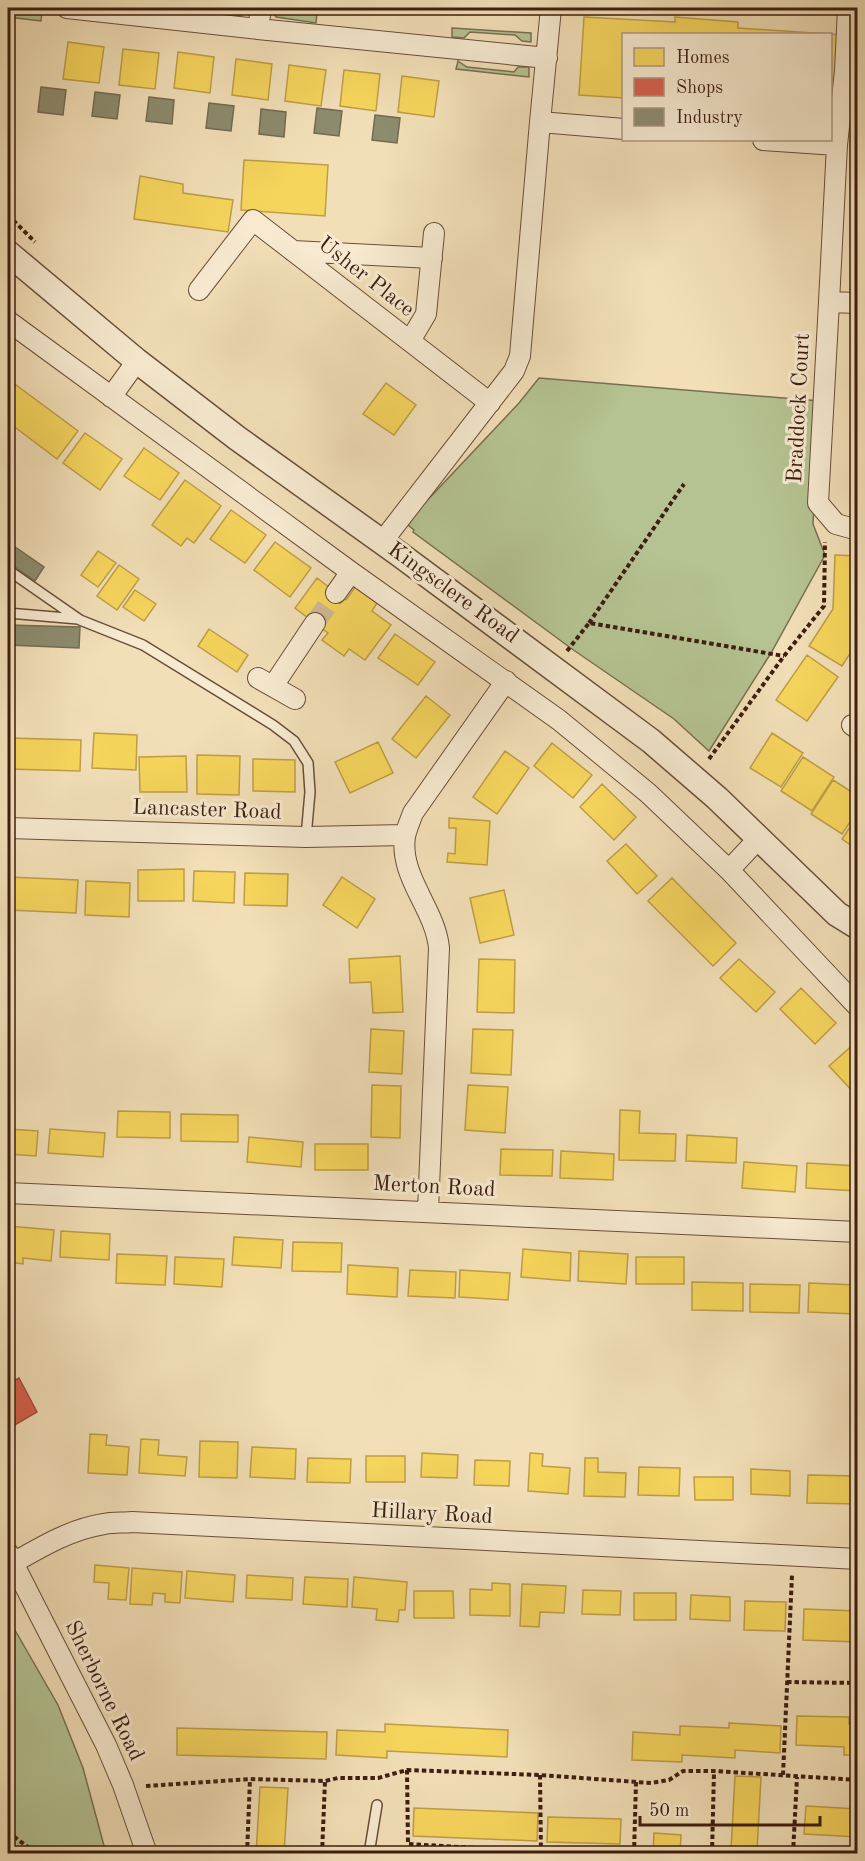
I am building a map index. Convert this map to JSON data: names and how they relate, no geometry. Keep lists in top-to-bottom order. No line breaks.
{"streets":{"street":["Usher Place","Braddock Court","Kingsclere Road","Lancaster Road","Merton Road","Hillary Road","Sherborne Road"]},"crossings":[["Hillary Road","Sherborne Road"]],"legend":["Homes","Shops","Industry"],"scale_bar":"50 m"}
